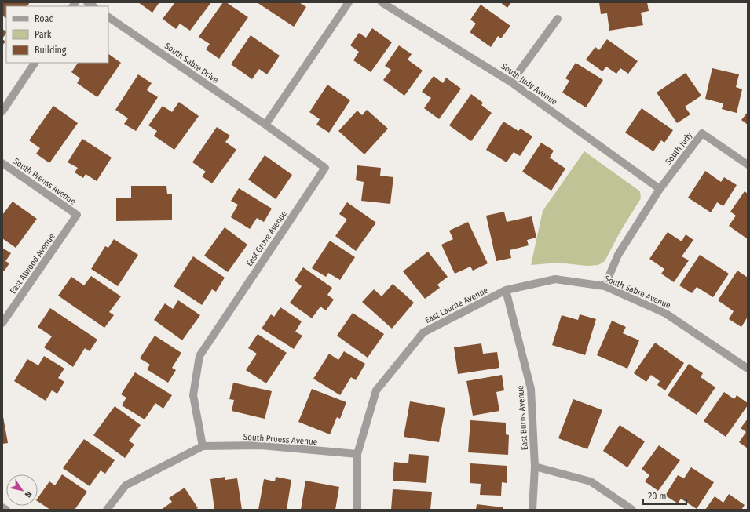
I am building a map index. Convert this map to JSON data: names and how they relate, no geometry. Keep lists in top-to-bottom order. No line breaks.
{"streets":{"street":["South Sabre Drive","South Judy Avenue","South Judy","South Preuss Avenue","East Grove Avenue","East Atwood Avenue","South Sabre Avenue","East Laurite Avenue","East Burns Avenue","South Pruess Avenue"]},"crossings":[["South Sabre Drive","East Grove Avenue"],["South Judy Avenue","South Judy"],["South Preuss Avenue","East Atwood Avenue"],["East Grove Avenue","South Pruess Avenue"],["South Sabre Avenue","East Laurite Avenue"],["South Sabre Avenue","East Burns Avenue"],["East Laurite Avenue","East Burns Avenue"],["East Laurite Avenue","South Pruess Avenue"]],"legend":["Road","Park","Building"],"scale_bar":"20 m","north":"bottom right"}
